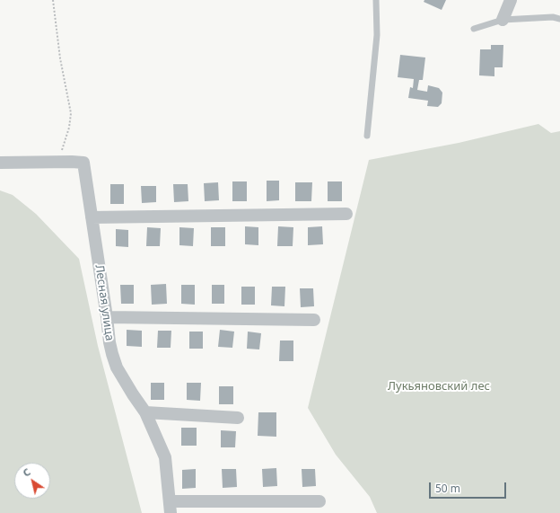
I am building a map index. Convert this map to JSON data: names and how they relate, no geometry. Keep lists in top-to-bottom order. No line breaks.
{"streets":{"street":["Лесная улица"]},"parks":["Лукьяновский лес"],"scale_bar":"50 m","north":"top left"}
